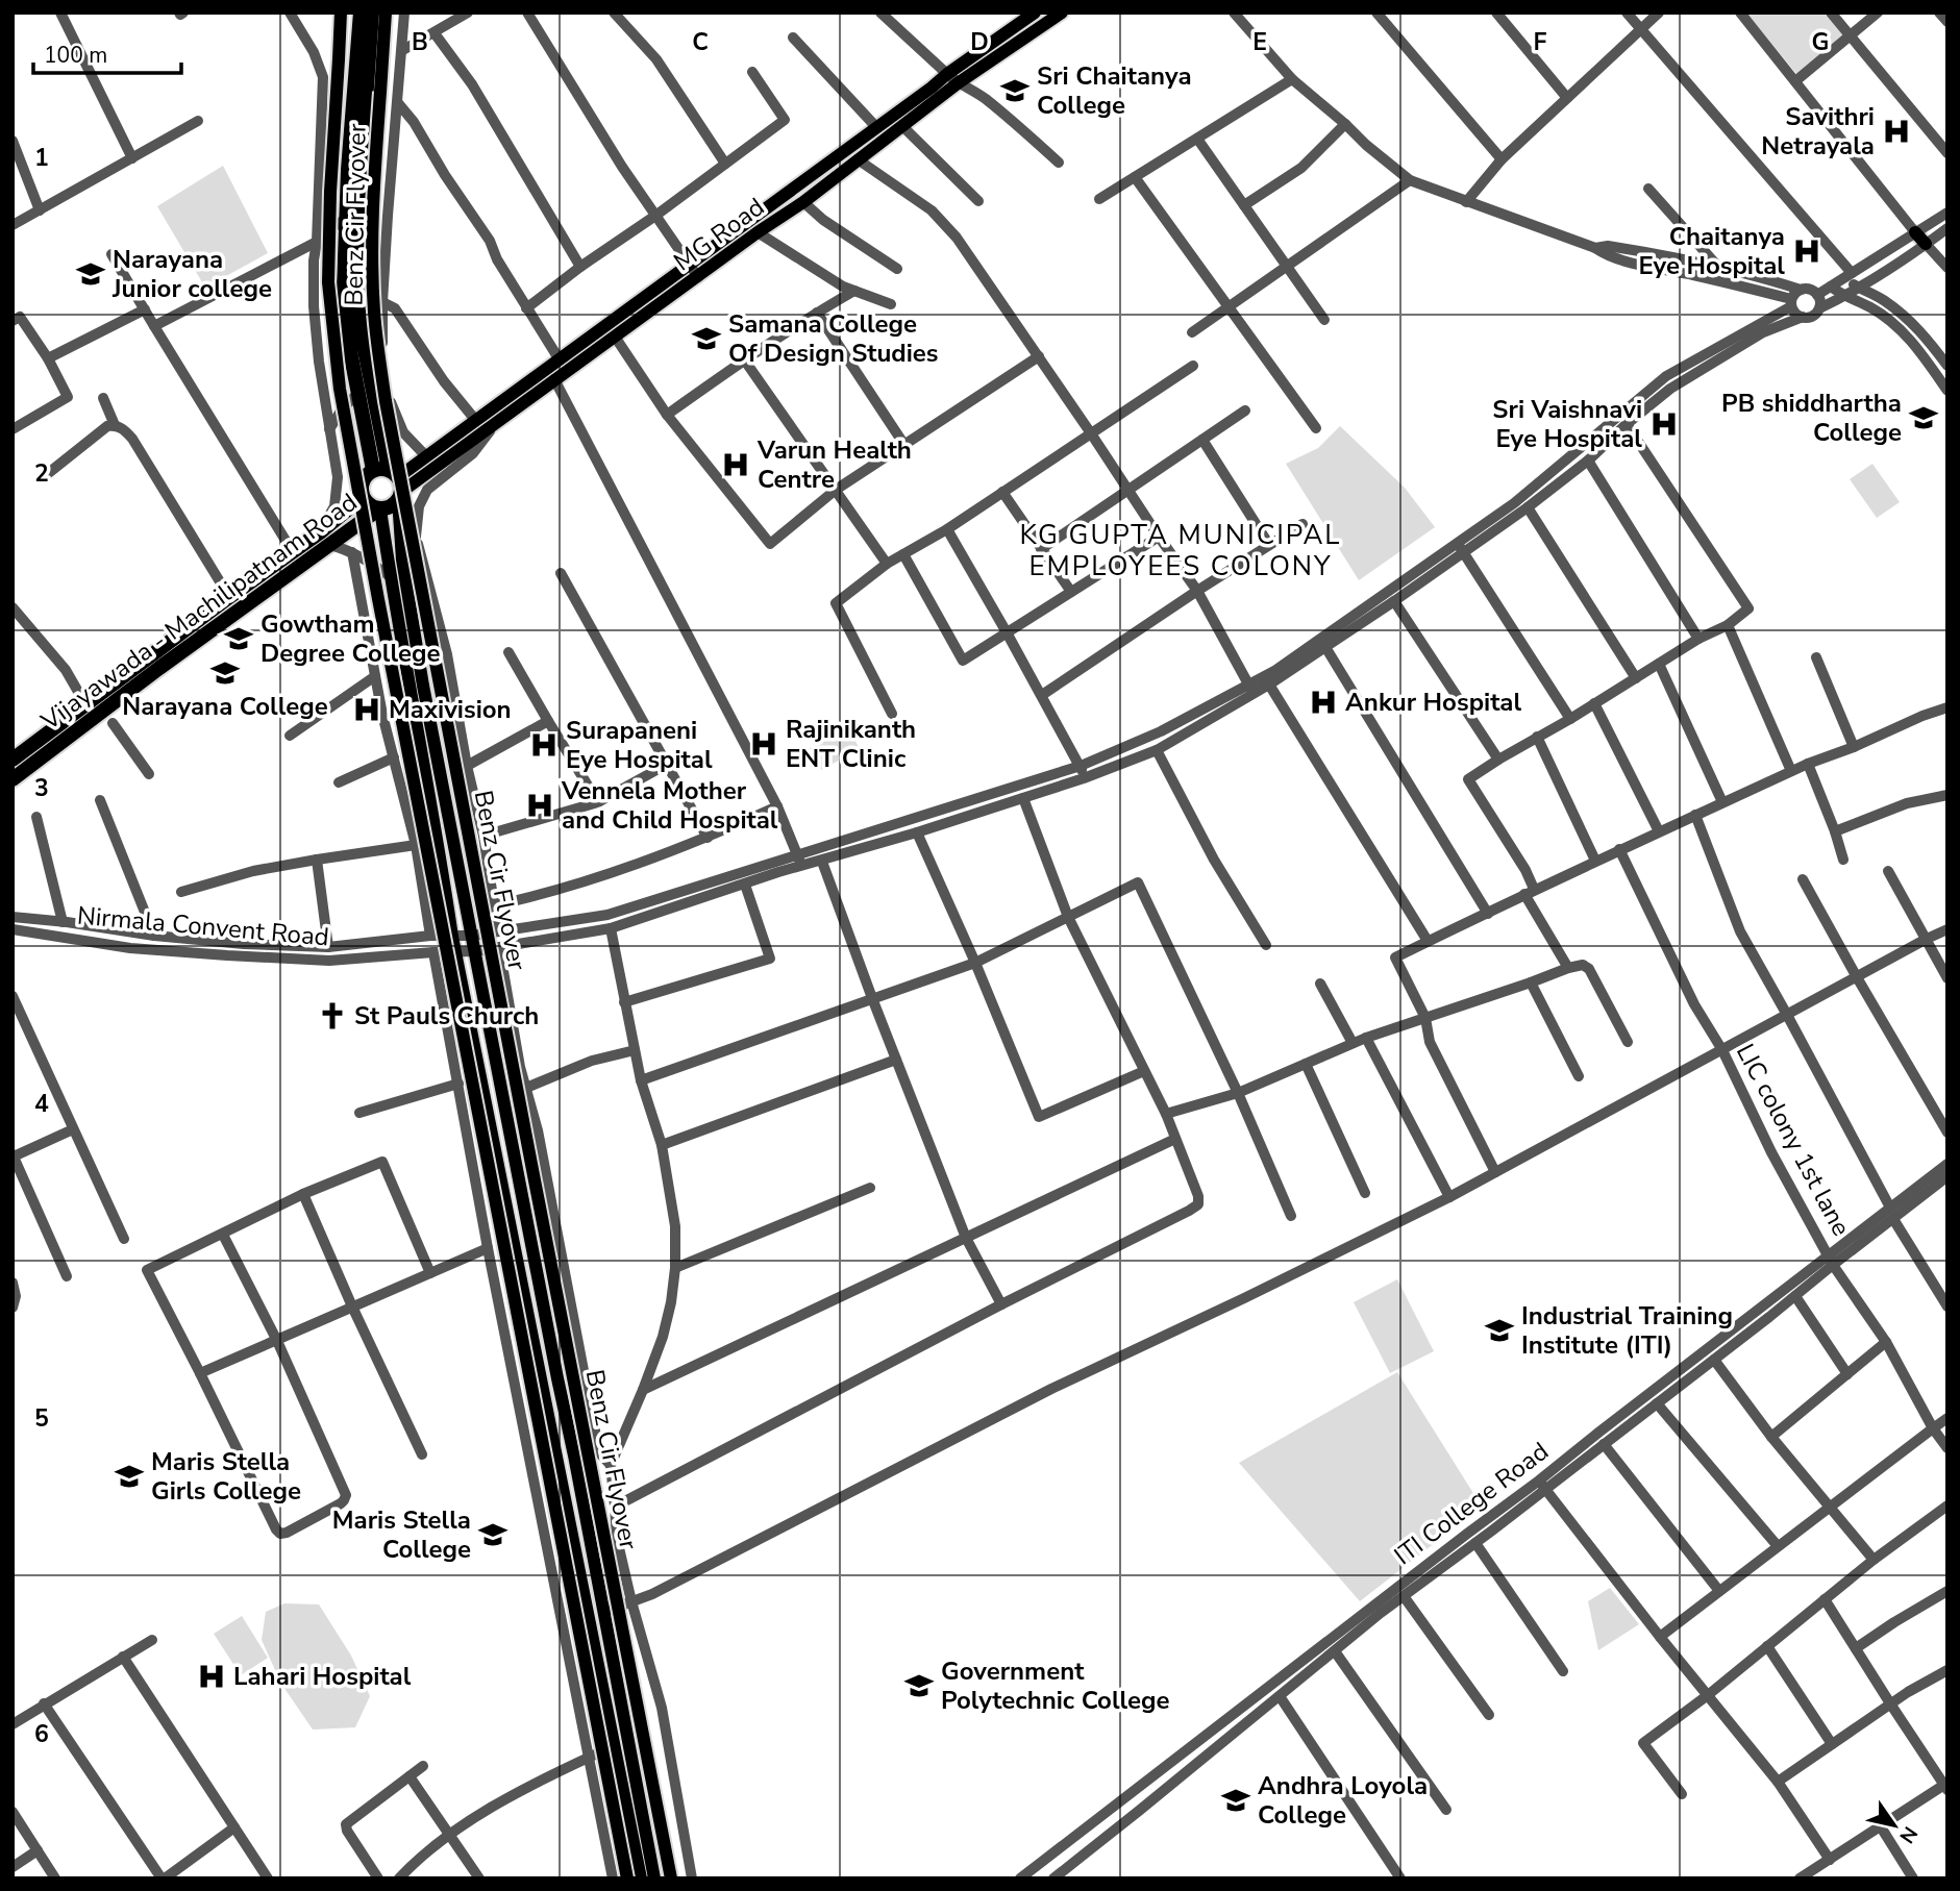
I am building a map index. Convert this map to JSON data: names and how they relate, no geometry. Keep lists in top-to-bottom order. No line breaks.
{"streets":{"highway":["Vijayawada - Machilipatnam Road"],"main road":["Benz Cir Flyover","MG Road"],"street":["Nirmala Convent Road","LIC colony 1st lane","ITI College Road"]},"crossings":[["MG Road","Vijayawada - Machilipatnam Road"],["LIC colony 1st lane","ITI College Road"]],"districts":["KG GUPTA MUNICIPAL EMPLOYEES COLONY"],"places":{"school or university":["Sri Chaitanya College","Narayana Junior college","Samana College Of Design Studies","PB shiddhartha College","Gowtham Degree College","Narayana College","Industrial Training Institute (ITI)","Maris Stella Girls College","Maris Stella College","Government Polytechnic College","Andhra Loyola College"],"hospital":["Savithri Netrayala","Chaitanya Eye Hospital","Sri Vaishnavi Eye Hospital","Varun Health Centre","Ankur Hospital","Maxivision","Rajinikanth ENT Clinic","Surapaneni Eye Hospital","Vennela Mother and Child Hospital","Lahari Hospital"],"church":["St Pauls Church"]},"scale_bar":"100 m","north":"bottom right","grid":{"columns":["B","C","D","E","F","G"],"rows":["1","2","3","4","5","6"]}}
